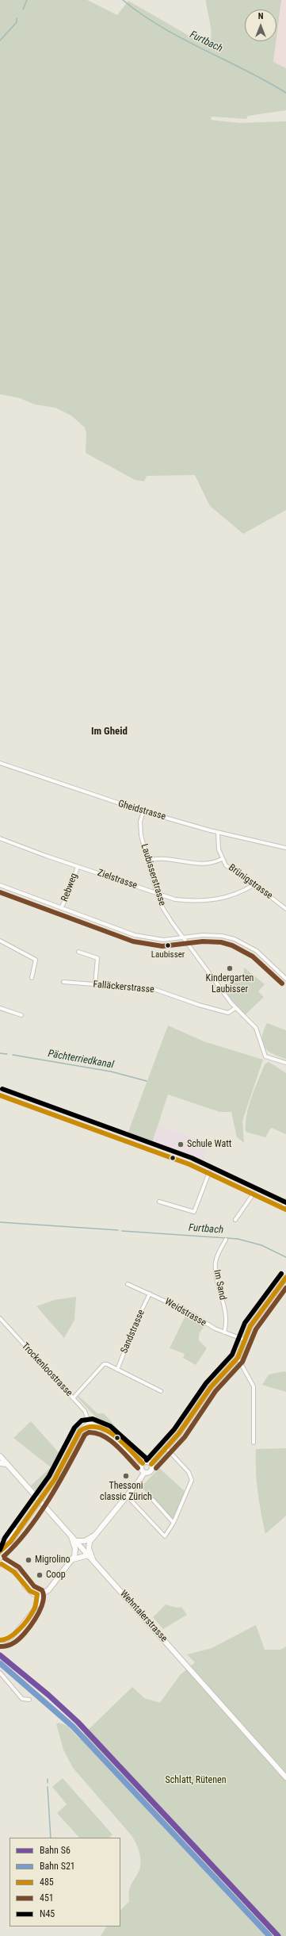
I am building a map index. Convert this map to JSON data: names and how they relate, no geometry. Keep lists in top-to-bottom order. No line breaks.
{"streets":{"main road":["Wehntalerstrasse"],"street":["Gheidstrasse","Laubisserstrasse","Zielstrasse","Brünigstrasse","Rebweg","Falläckerstrasse","Im Sand","Weidstrasse","Sandstrasse","Trockenloostrasse"]},"crossings":[["Gheidstrasse","Laubisserstrasse"],["Gheidstrasse","Brünigstrasse"],["Laubisserstrasse","Zielstrasse"],["Laubisserstrasse","Falläckerstrasse"],["Zielstrasse","Brünigstrasse"],["Zielstrasse","Rebweg"],["Im Sand","Weidstrasse"],["Weidstrasse","Sandstrasse"]],"districts":["Im Gheid"],"water":["Furtbach","Pächterriedkanal"],"parks":["Schlatt, Rütenen"],"places":["Laubisser","Kindergarten Laubisser","Schule Watt","Thessoni classic Zürich","Migrolino","Coop"],"lines":["transit line 451","transit line N45","transit line 485","rail line S6","rail line S21"],"legend":["Bahn S6","Bahn S21","485","451","N45"],"north":"top"}
